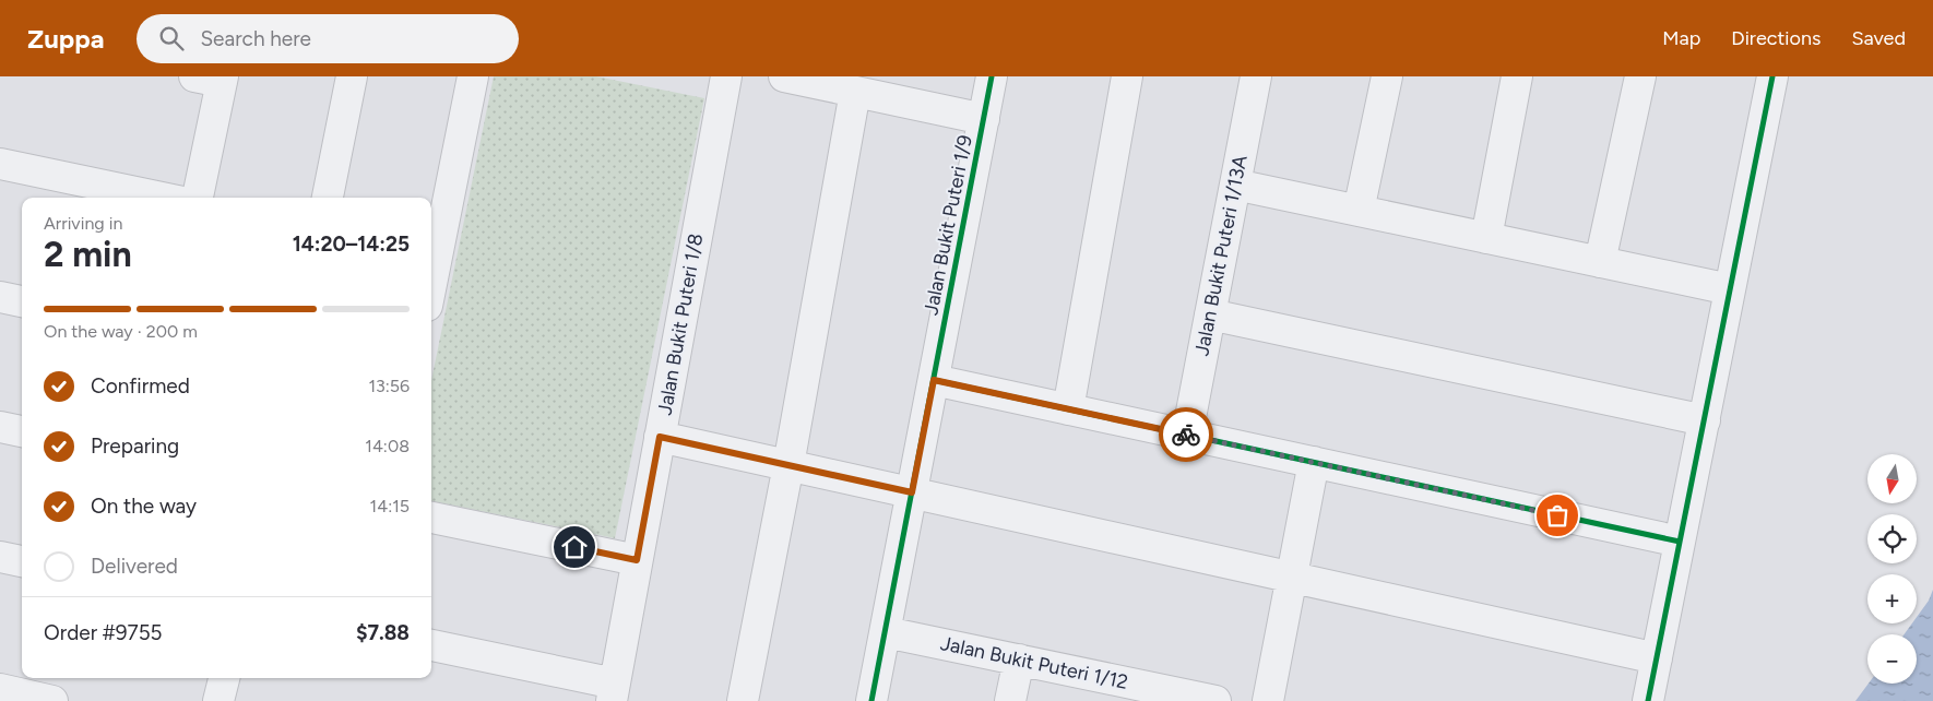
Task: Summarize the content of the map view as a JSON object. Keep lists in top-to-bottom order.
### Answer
{
  "streets": {
    "street": [
      "Jalan Bukit Puteri 1/9",
      "Jalan Bukit Puteri 1/13A",
      "Jalan Bukit Puteri 1/8",
      "Jalan Bukit Puteri 1/12"
    ]
  },
  "crossings": [
    ["Jalan Bukit Puteri 1/9", "Jalan Bukit Puteri 1/12"]
  ],
  "north": "bottom",
  "page": {
    "header": "Zuppa",
    "search": "Search here",
    "nav": ["Map", "Directions", "Saved"],
    "heading": ["2 min", "Arriving in", "14:20–14:25"],
    "panel": ["Order #9755", "$7.88"],
    "bar": "On the way · 200 m",
    "list": [
      ["Confirmed", "13:56"],
      ["Preparing", "14:08"],
      ["On the way", "14:15"],
      "Delivered"
    ],
    "map_buttons": ["+", "−"]
  }
}
